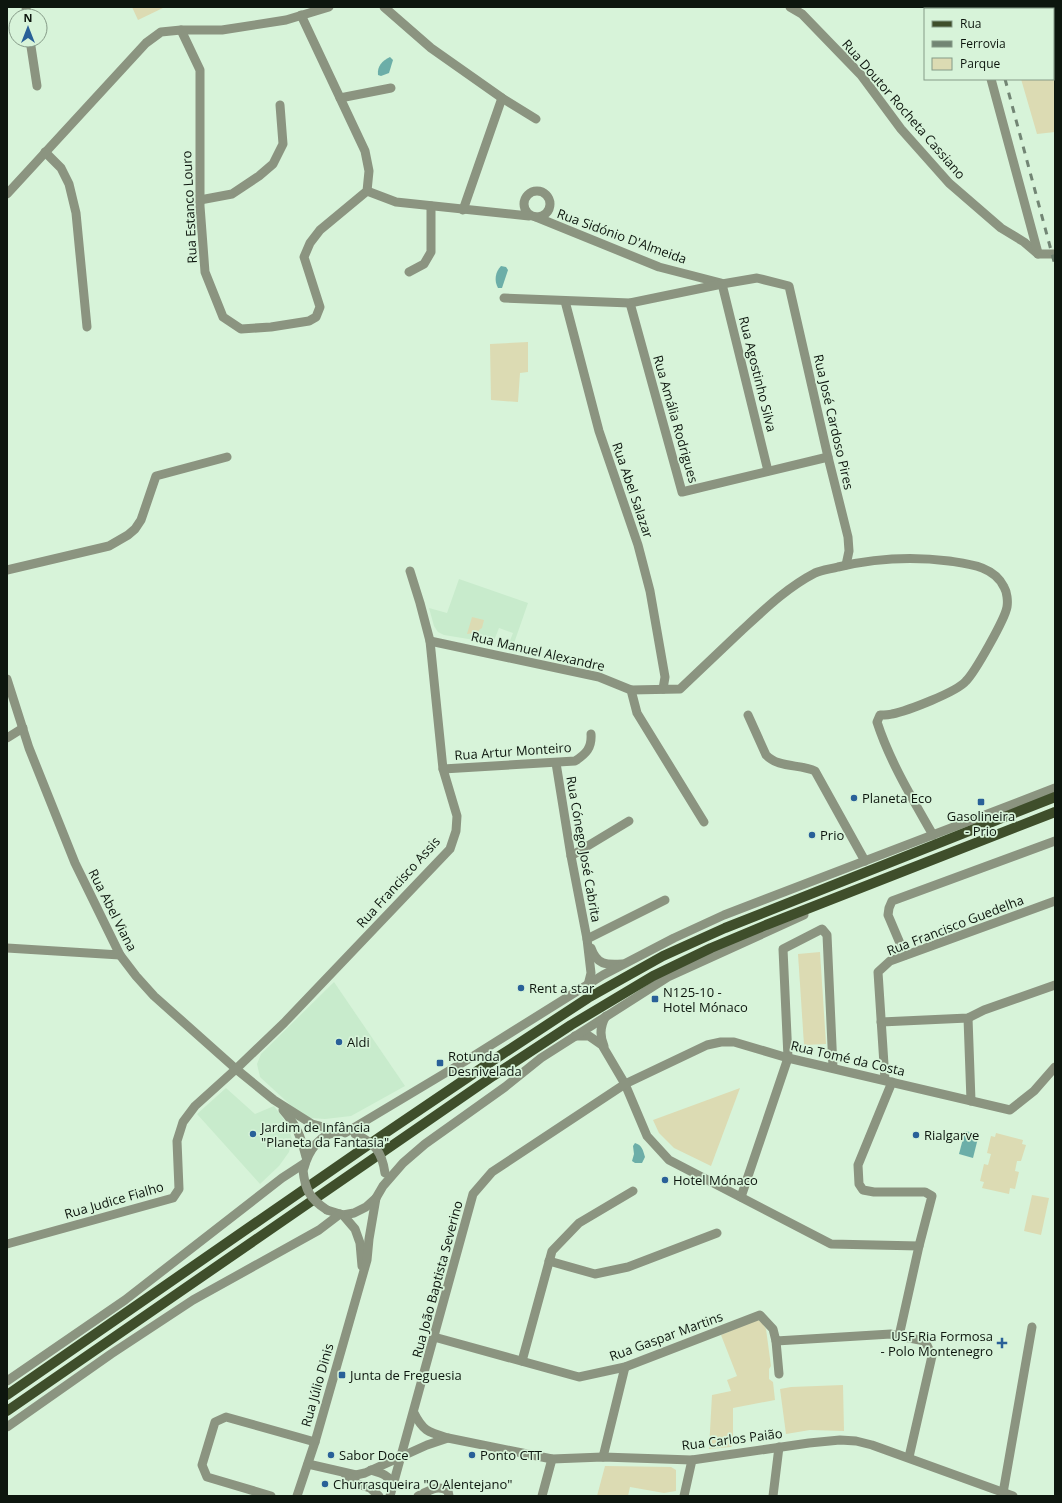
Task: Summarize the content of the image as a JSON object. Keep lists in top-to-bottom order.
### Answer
{
  "streets": {
    "street": [
      "Rua Doutor Rocheta Cassiano",
      "Rua Estanco Louro",
      "Rua Sidónio D'Almeida",
      "Rua Agostinho Silva",
      "Rua Amália Rodrigues",
      "Rua José Cardoso Pires",
      "Rua Abel Salazar",
      "Rua Manuel Alexandre",
      "Rua Artur Monteiro",
      "Rua Cónego José Cabrita",
      "Rua Francisco Assis",
      "Rua Abel Viana",
      "Rua Francisco Guedelha",
      "Rua Tomé da Costa",
      "Rua Judice Fialho",
      "Rua João Baptista Severino",
      "Rua Gaspar Martins",
      "Rua Júlio Dinis",
      "Rua Carlos Paião"
    ]
  },
  "crossings": [
    ["Rua Estanco Louro", "Rua Sidónio D'Almeida"],
    ["Rua Sidónio D'Almeida", "Rua Agostinho Silva"],
    ["Rua Sidónio D'Almeida", "Rua José Cardoso Pires"],
    ["Rua Agostinho Silva", "Rua Amália Rodrigues"],
    ["Rua Agostinho Silva", "Rua José Cardoso Pires"],
    ["Rua Amália Rodrigues", "Rua José Cardoso Pires"],
    ["Rua Manuel Alexandre", "Rua Francisco Assis"],
    ["Rua Artur Monteiro", "Rua Cónego José Cabrita"],
    ["Rua Artur Monteiro", "Rua Francisco Assis"],
    ["Rua Francisco Assis", "Rua Abel Viana"],
    ["Rua Francisco Assis", "Rua Judice Fialho"],
    ["Rua Abel Viana", "Rua Judice Fialho"],
    ["Rua Abel Viana", "Rua Júlio Dinis"],
    ["Rua Francisco Guedelha", "Rua Tomé da Costa"],
    ["Rua Tomé da Costa", "Rua João Baptista Severino"],
    ["Rua João Baptista Severino", "Rua Gaspar Martins"],
    ["Rua João Baptista Severino", "Rua Carlos Paião"],
    ["Rua Júlio Dinis", "Rua Carlos Paião"]
  ],
  "places": {
    "other": [
      "Planeta Eco",
      "Prio",
      "Rent a star",
      "Aldi",
      "Jardim de Infância \"Planeta da Fantasia\"",
      "Rialgarve",
      "Hotel Mónaco",
      "Sabor Doce",
      "Ponto CTT",
      "Churrasqueira \"O Alentejano\""
    ],
    "transit": [
      "Gasolineira - Prio",
      "N125-10 - Hotel Mónaco",
      "Rotunda Desnivelada",
      "Junta de Freguesia"
    ],
    "health": ["USF Ria Formosa - Polo Montenegro"]
  },
  "legend": ["Rua", "Ferrovia", "Parque"],
  "north": "top"
}
